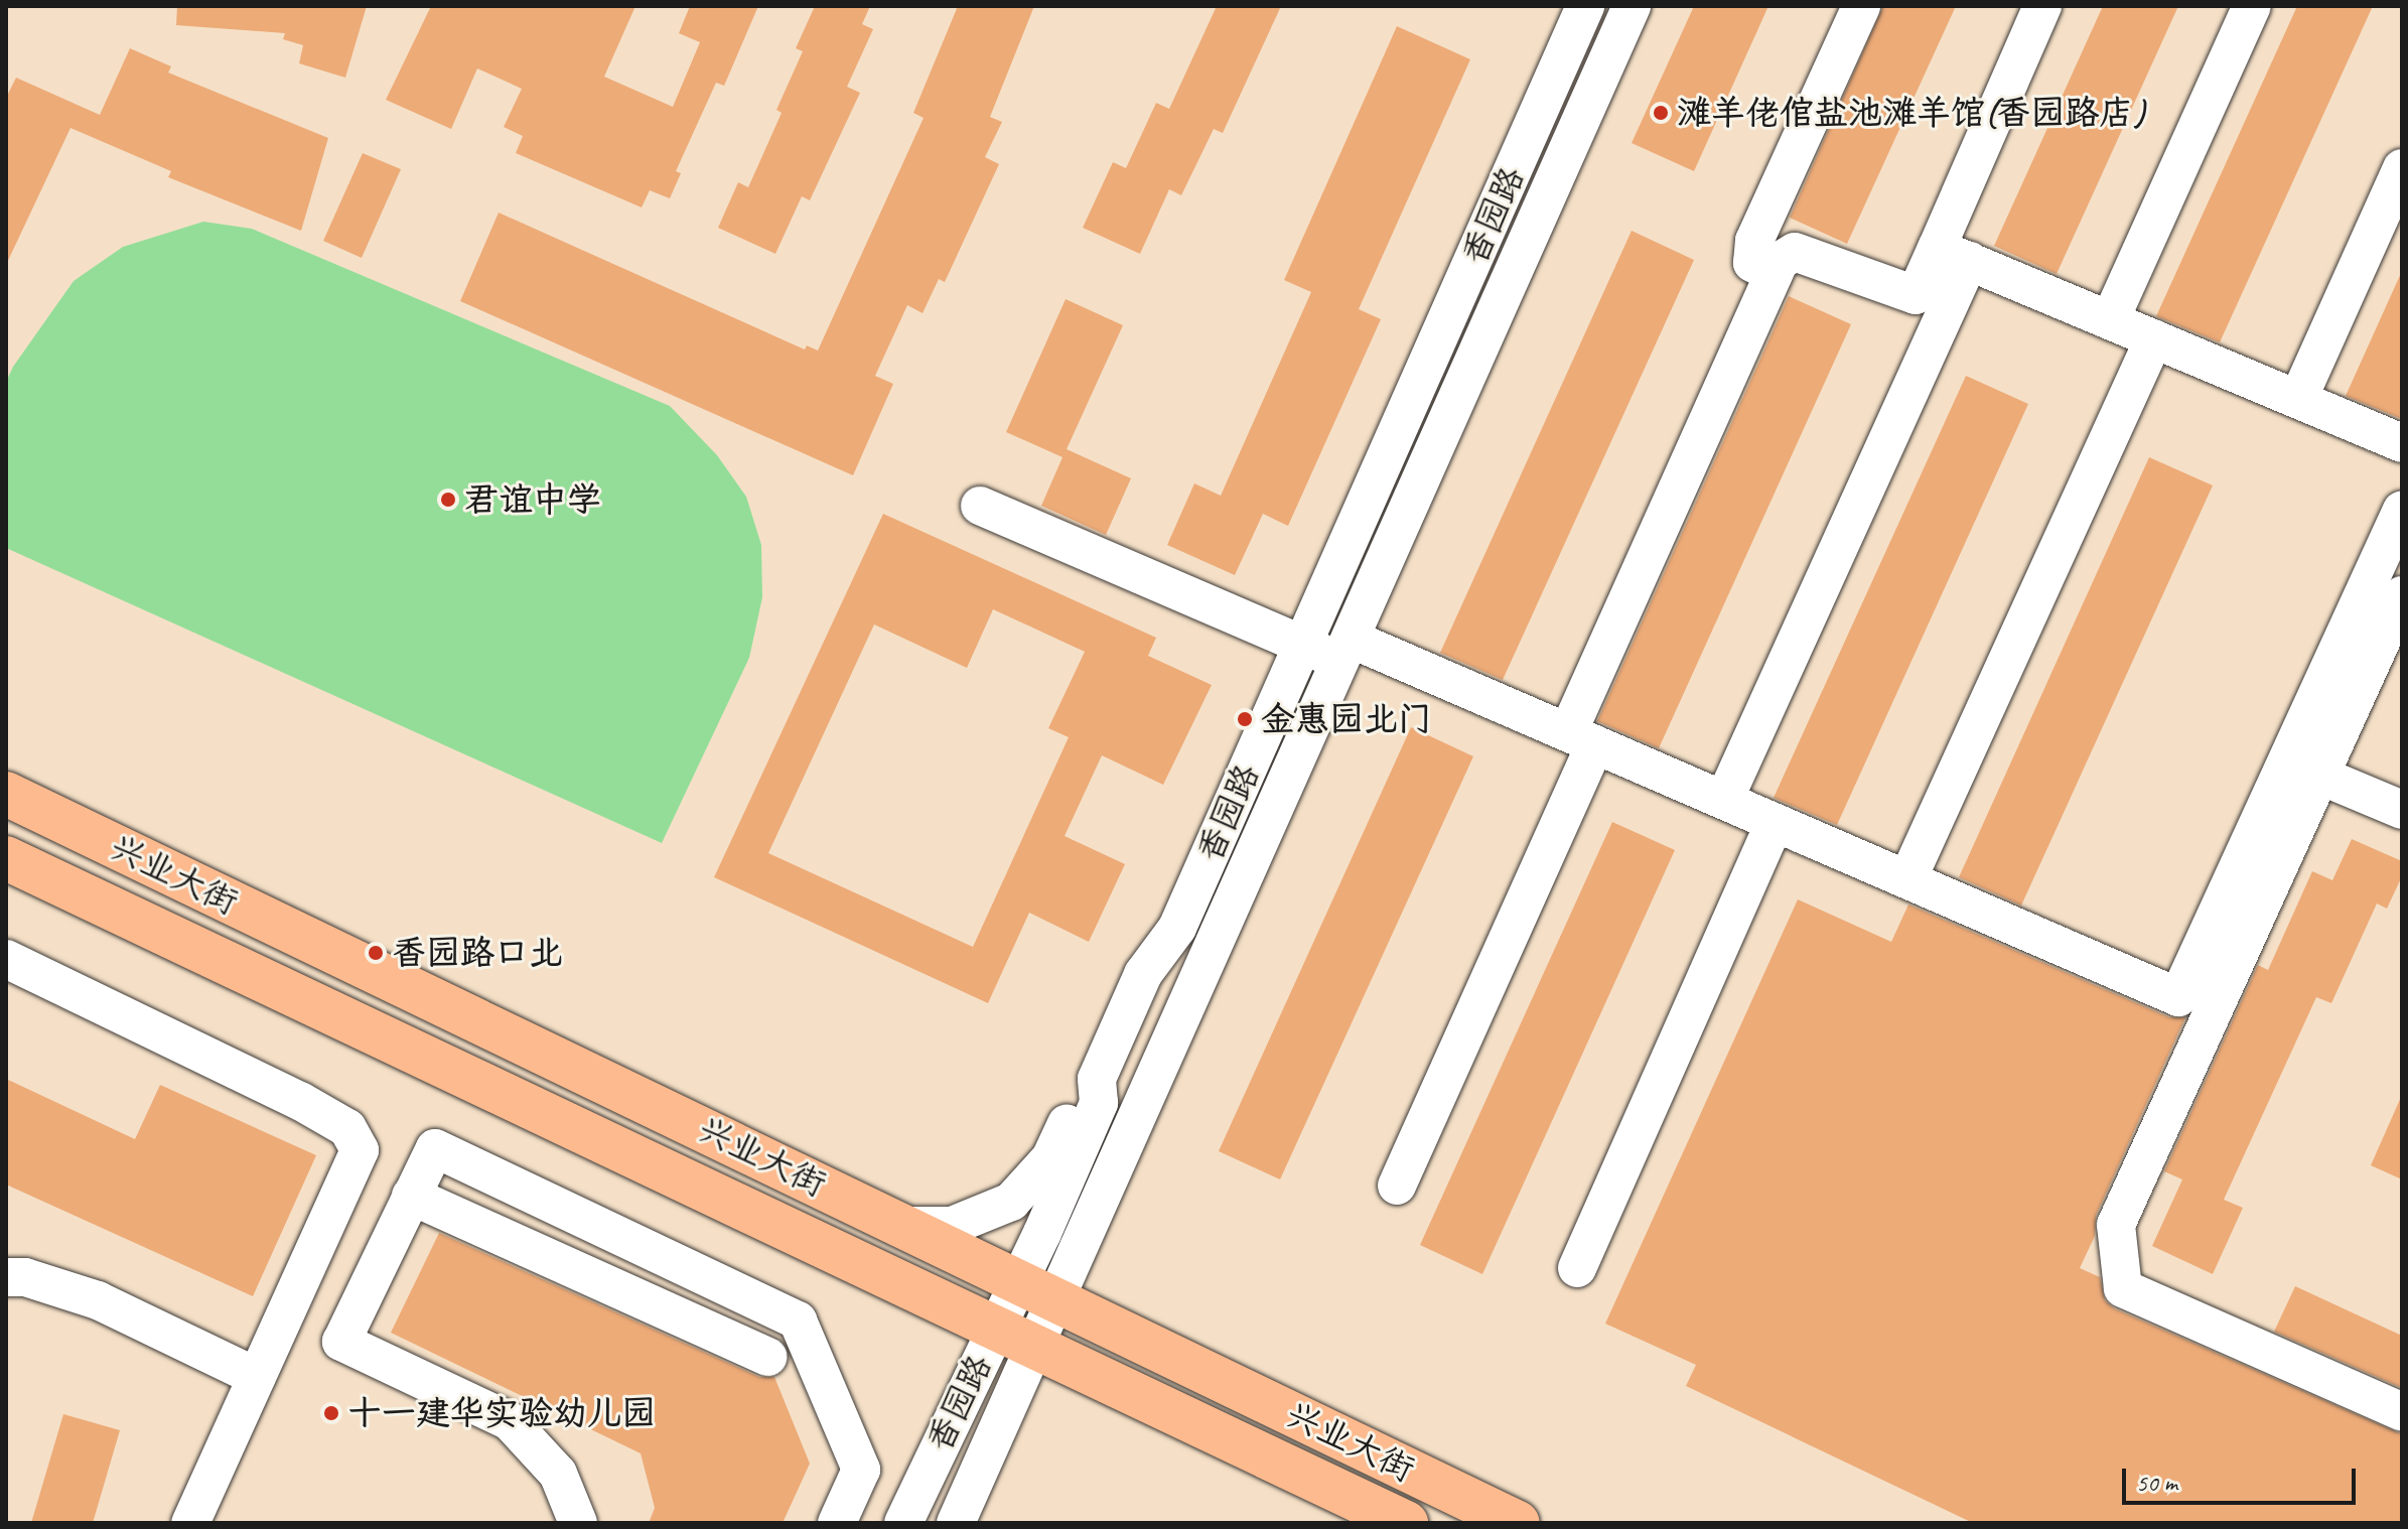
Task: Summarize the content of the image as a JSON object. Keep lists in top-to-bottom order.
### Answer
{
  "streets": {
    "main road": ["兴业大街"],
    "street": ["香园路"]
  },
  "crossings": [
    ["香园路", "兴业大街"]
  ],
  "places": [
    "滩羊佬倌盐池滩羊馆(香园路店)",
    "君谊中学",
    "金惠园北门",
    "香园路口北",
    "十一建华实验幼儿园"
  ],
  "scale_bar": "50 m"
}
